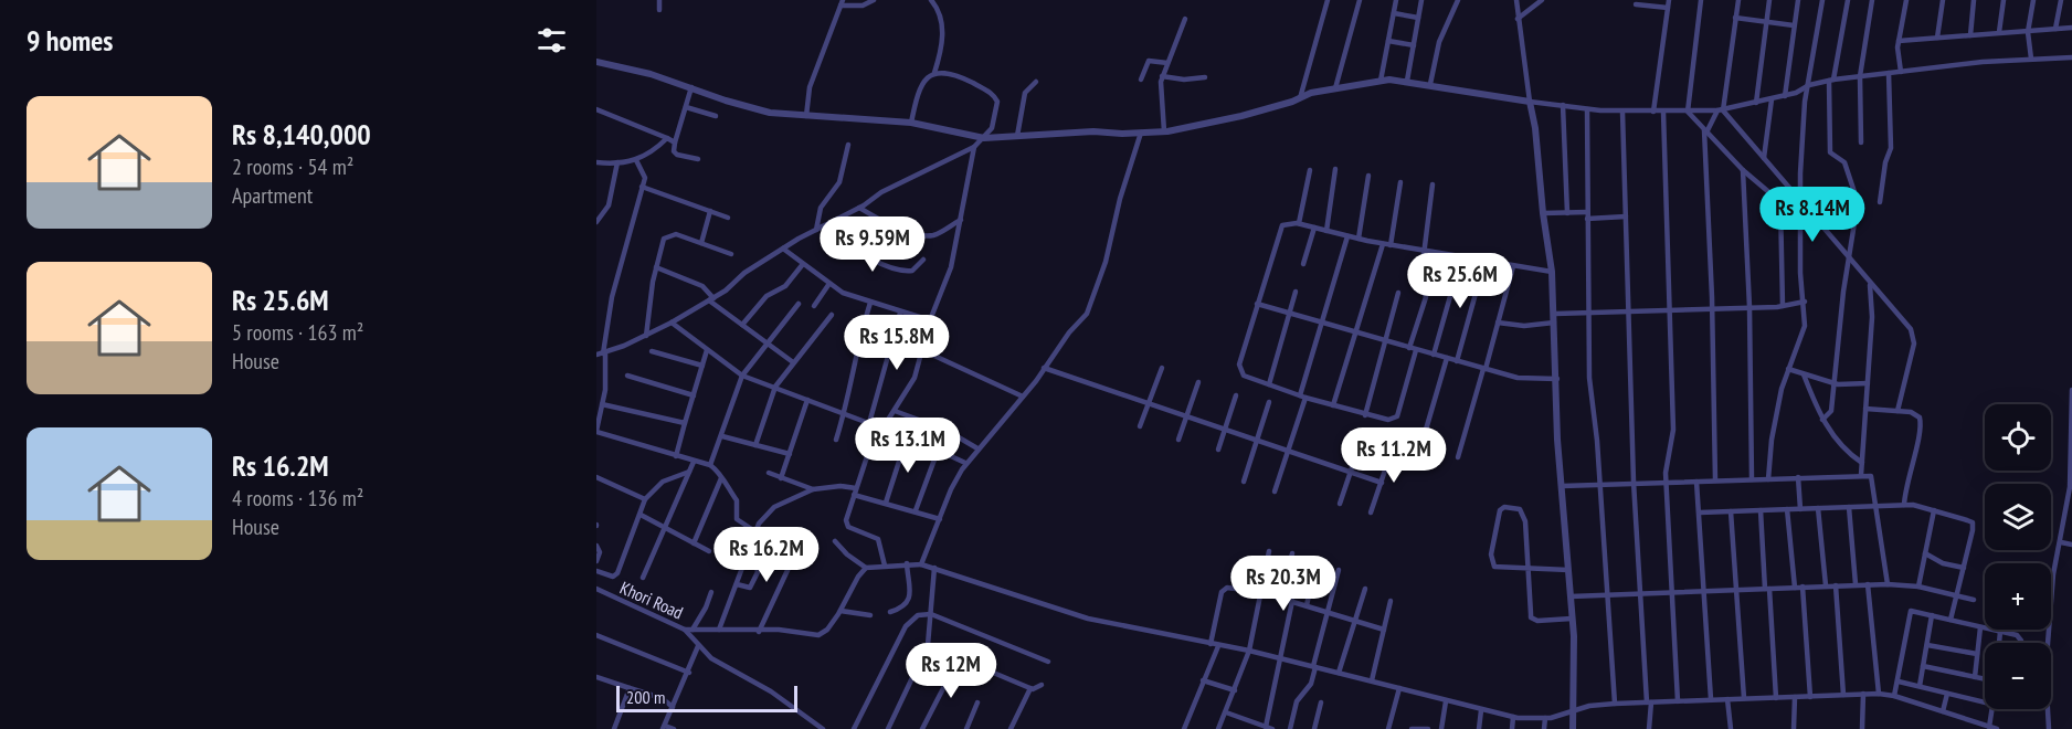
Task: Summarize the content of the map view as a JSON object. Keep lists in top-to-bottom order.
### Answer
{
  "streets": {
    "street": ["Khori Road"]
  },
  "scale_bar": "200 m",
  "page": {
    "heading": "9 homes",
    "list": [
      {
        "name": "Rs 8,140,000",
        "note": "2 rooms · 54 m² · Apartment"
      },
      {
        "name": "Rs 25.6M",
        "note": "5 rooms · 163 m² · House"
      },
      {
        "name": "Rs 16.2M",
        "note": "4 rooms · 136 m² · House"
      }
    ],
    "price": [
      "Rs 8.14M",
      "Rs 9.59M",
      "Rs 25.6M",
      "Rs 15.8M",
      "Rs 13.1M",
      "Rs 11.2M",
      "Rs 16.2M",
      "Rs 20.3M",
      "Rs 12M"
    ],
    "map_buttons": ["+", "−"],
    "scale": "200 m"
  }
}
